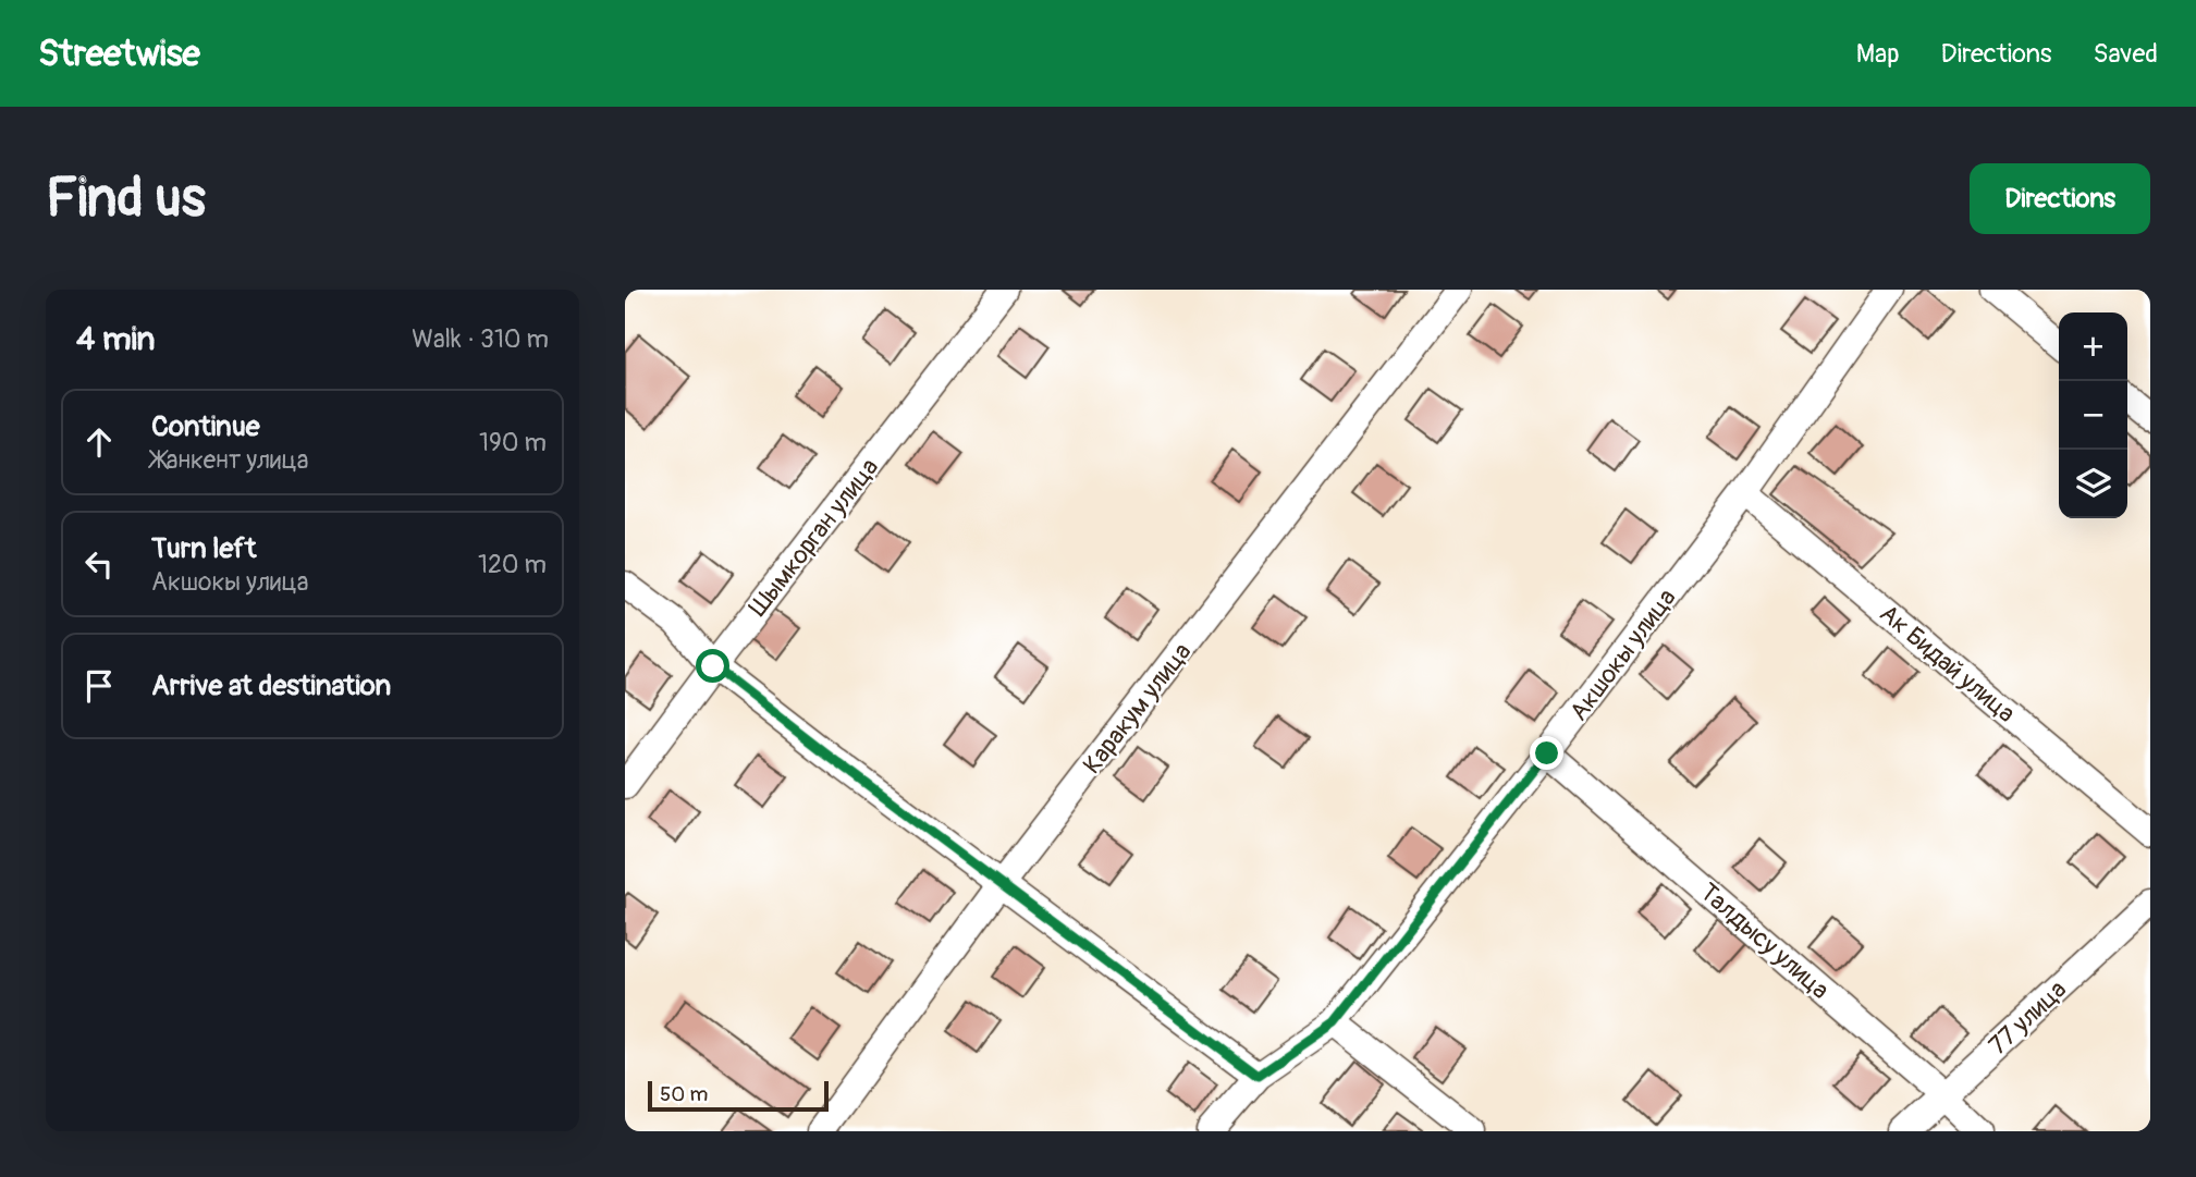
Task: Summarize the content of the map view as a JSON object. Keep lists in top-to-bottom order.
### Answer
{
  "streets": {
    "street": [
      "Шымкорган улица",
      "Акшокы улица",
      "Ак Бидай улица",
      "Каракум улица",
      "Талдысу улица",
      "77 улица"
    ]
  },
  "crossings": [
    ["Акшокы улица", "Ак Бидай улица"],
    ["Акшокы улица", "Талдысу улица"],
    ["Талдысу улица", "77 улица"]
  ],
  "scale_bar": "50 m",
  "page": {
    "header": "Streetwise",
    "nav": ["Map", "Directions", "Saved"],
    "buttons": "Directions",
    "title": "Find us",
    "heading": ["4 min", "Walk · 310 m"],
    "map_buttons": ["+", "−"],
    "list": [
      ["Continue", "Жанкент улица", "190 m"],
      ["Turn left", "Акшокы улица", "120 m"],
      "Arrive at destination"
    ],
    "scale": "50 m"
  }
}
